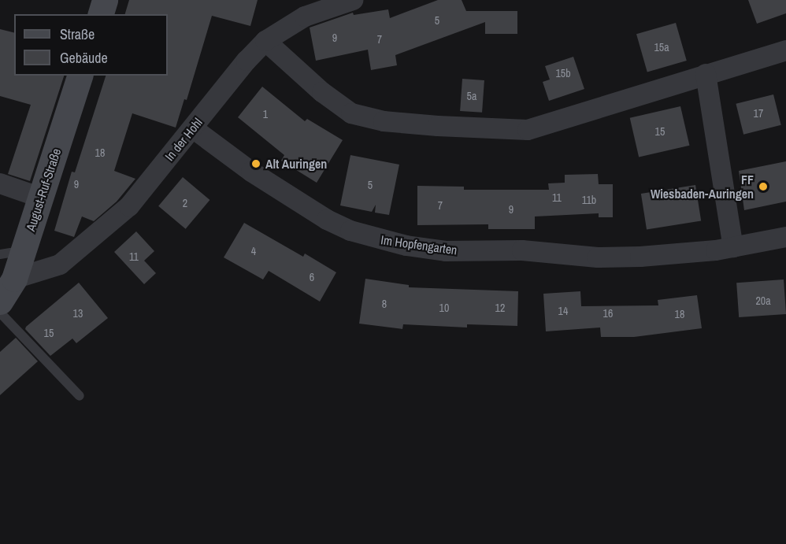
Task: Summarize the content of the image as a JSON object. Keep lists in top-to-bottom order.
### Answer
{
  "streets": {
    "street": ["In der Hohl", "August-Ruf-Straße", "Im Hopfengarten"]
  },
  "crossings": [
    ["In der Hohl", "August-Ruf-Straße"],
    ["In der Hohl", "Im Hopfengarten"]
  ],
  "places": ["Alt Auringen", "FF Wiesbaden-Auringen"],
  "house_numbers": [
    "5",
    "9",
    "7",
    "15a",
    "15b",
    "5a",
    "17",
    "1",
    "15",
    "18",
    "9",
    "5",
    "11",
    "11b",
    "2",
    "7",
    "9",
    "4",
    "11",
    "6",
    "20a",
    "8",
    "10",
    "12",
    "14",
    "13",
    "16",
    "18",
    "15"
  ],
  "legend": ["Straße", "Gebäude"]
}
